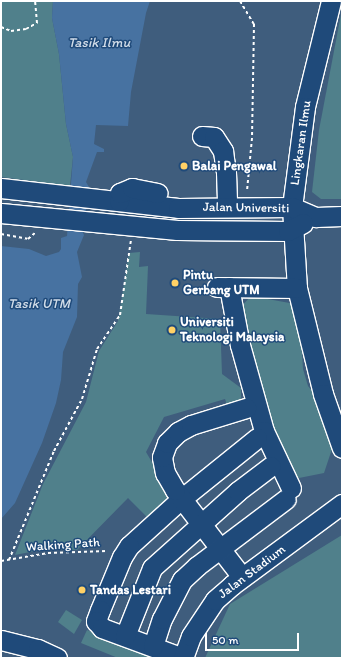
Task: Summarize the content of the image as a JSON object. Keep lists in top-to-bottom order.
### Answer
{
  "streets": {
    "street": ["Lingkaran Ilmu", "Jalan Universiti", "Jalan Stadium"],
    "path": ["Walking Path"]
  },
  "crossings": [
    ["Lingkaran Ilmu", "Jalan Universiti"]
  ],
  "water": ["Tasik Ilmu", "Tasik UTM"],
  "places": [
    "Balai Pengawal",
    "Pintu Gerbang UTM",
    "Universiti Teknologi Malaysia",
    "Tandas Lestari"
  ],
  "scale_bar": "50 m"
}
